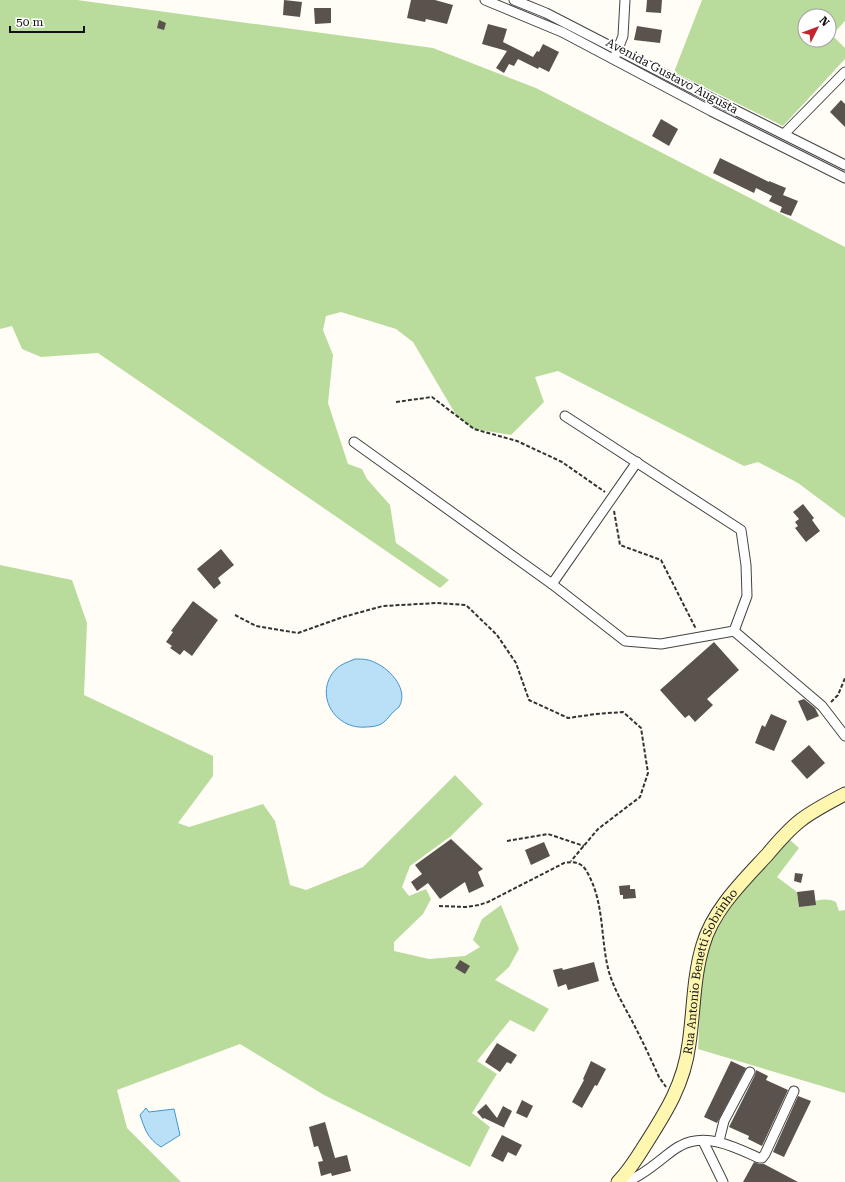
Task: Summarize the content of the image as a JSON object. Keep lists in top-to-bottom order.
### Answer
{
  "streets": {
    "main road": ["Rua Antonio Benetti Sobrinho"],
    "street": ["Avenida Gustavo Augusta"]
  },
  "scale_bar": "50 m",
  "north": "top right"
}
